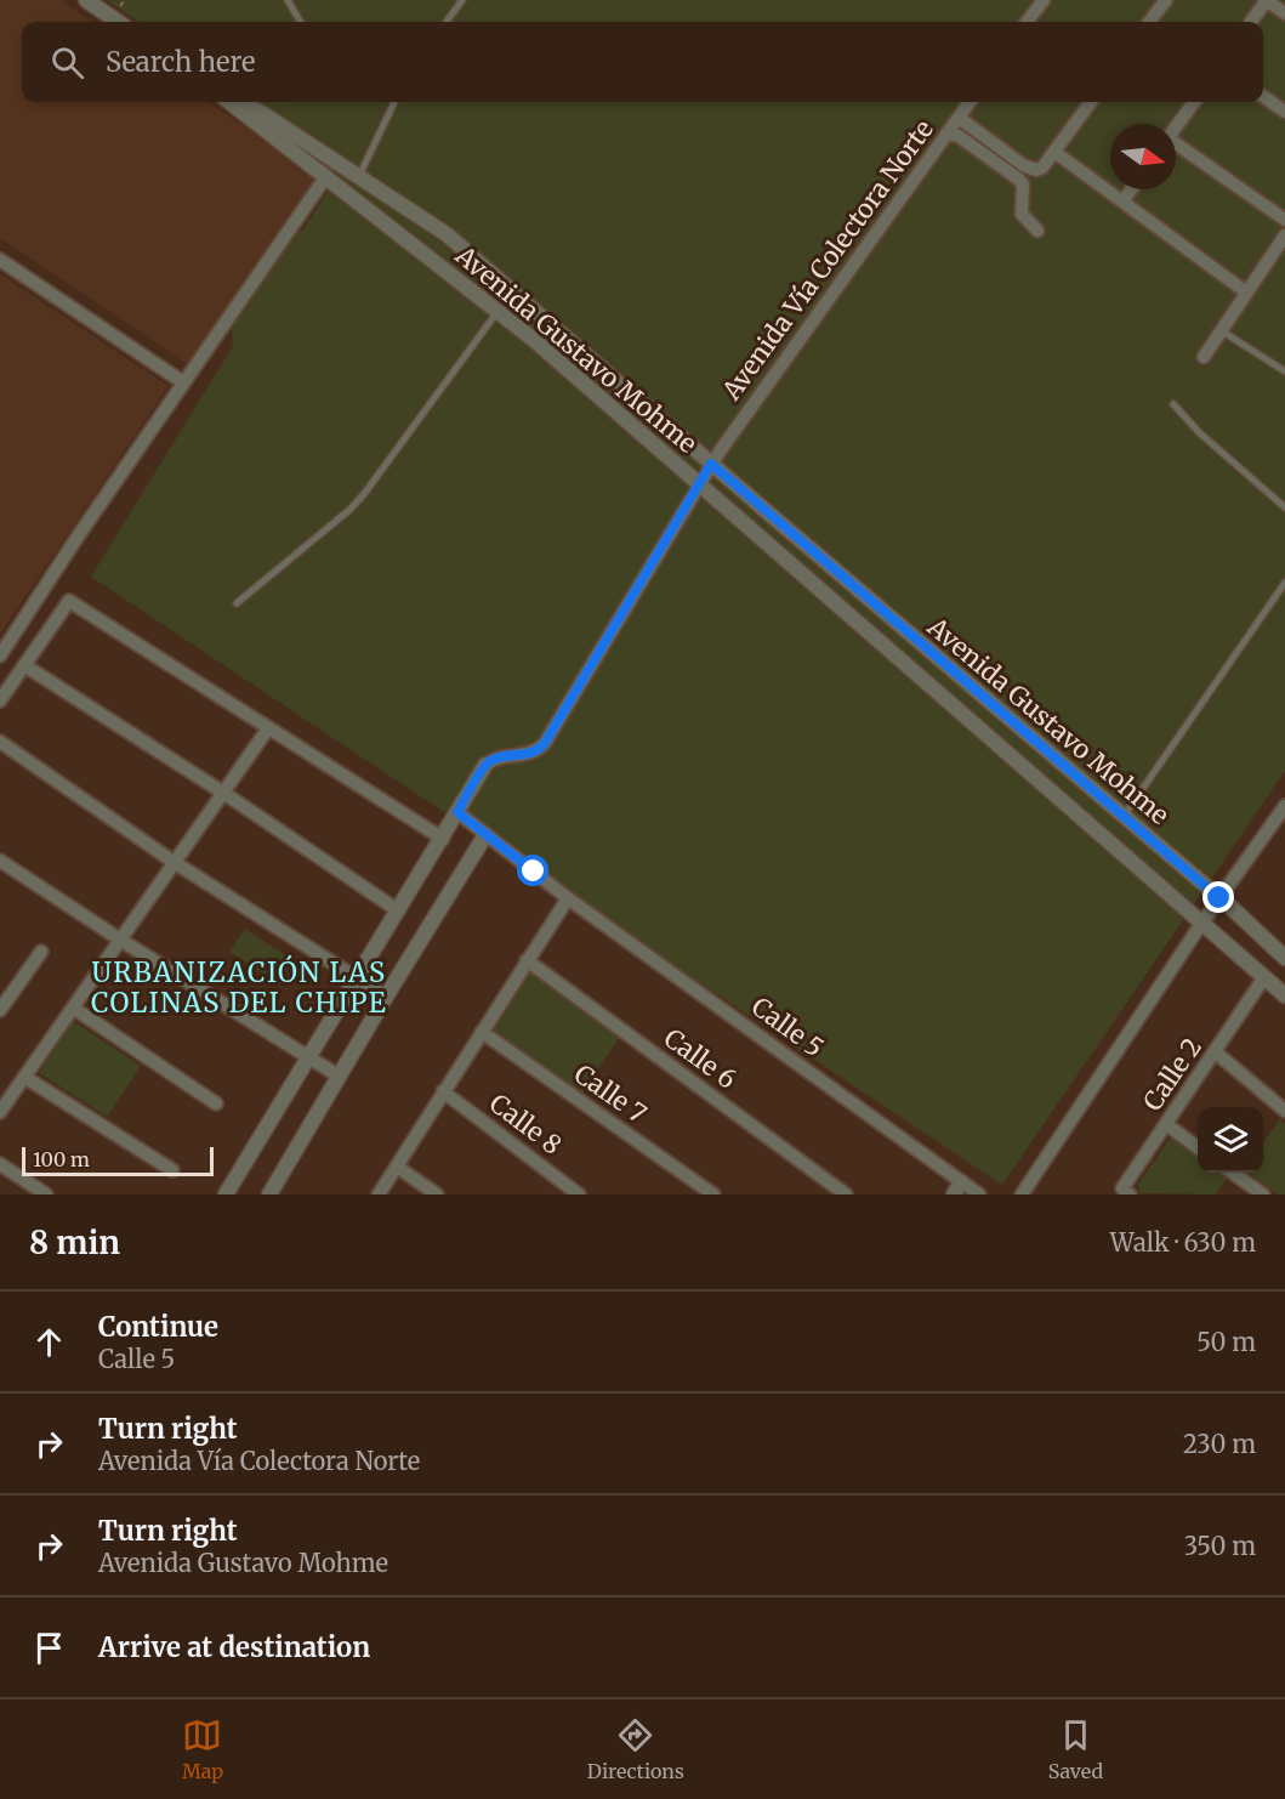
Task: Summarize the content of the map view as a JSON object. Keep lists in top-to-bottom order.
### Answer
{
  "streets": {
    "street": [
      "Avenida Vía Colectora Norte",
      "Avenida Gustavo Mohme",
      "Calle 5",
      "Calle 6",
      "Calle 2",
      "Calle 7",
      "Calle 8"
    ]
  },
  "crossings": [
    ["Avenida Vía Colectora Norte", "Avenida Gustavo Mohme"],
    ["Avenida Gustavo Mohme", "Calle 2"]
  ],
  "districts": ["URBANIZACIÓN LAS COLINAS DEL CHIPE"],
  "scale_bar": "100 m",
  "north": "right",
  "page": {
    "search": "Search here",
    "scale": "100 m",
    "heading": ["8 min", "Walk · 630 m"],
    "list": [
      ["Continue", "Calle 5", "50 m"],
      ["Turn right", "Avenida Vía Colectora Norte", "230 m"],
      ["Turn right", "Avenida Gustavo Mohme", "350 m"],
      "Arrive at destination"
    ],
    "nav": ["Map", "Directions", "Saved"]
  }
}
